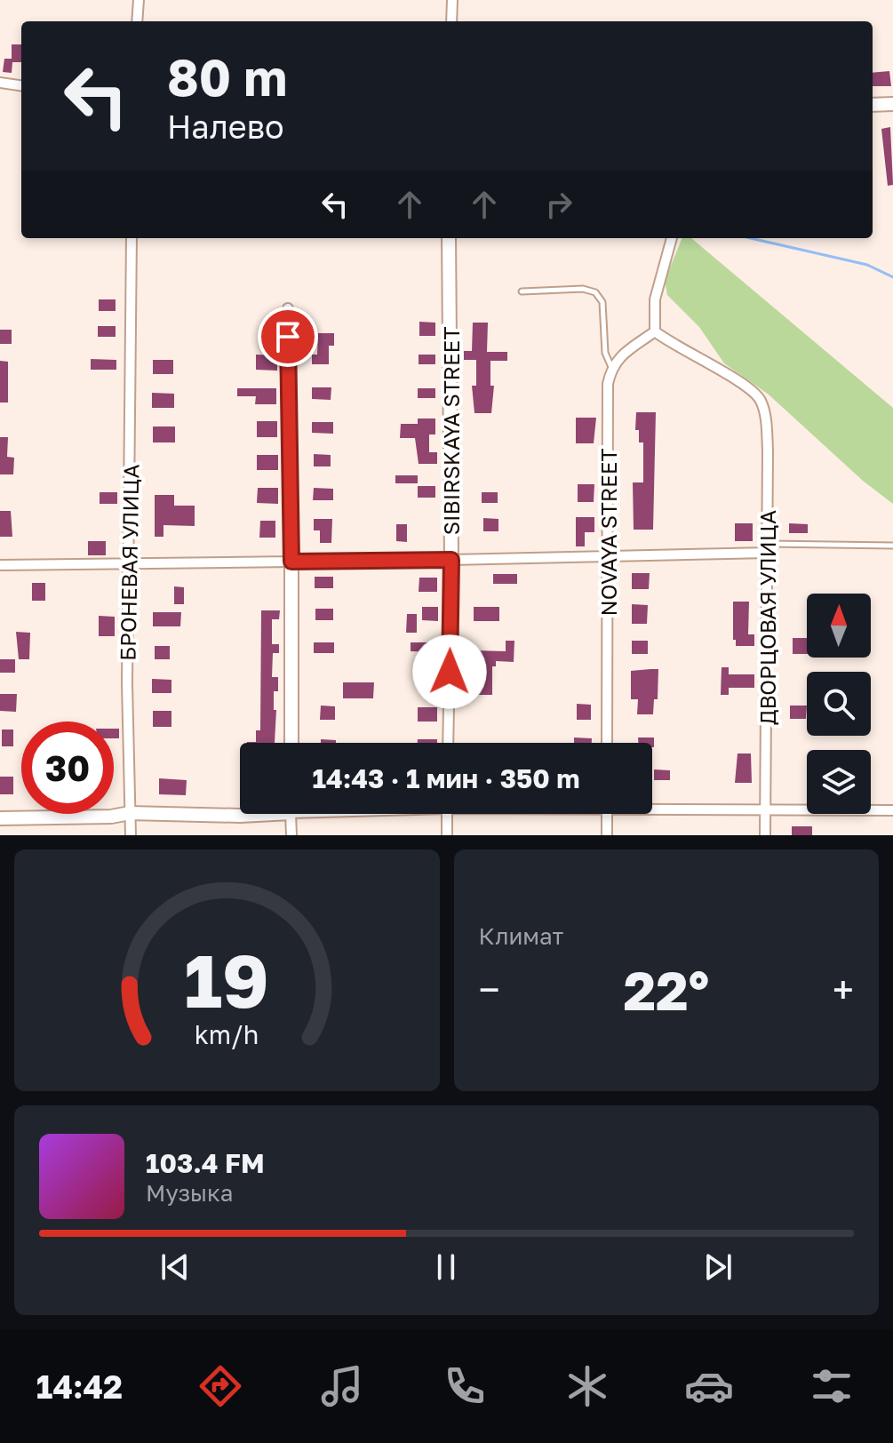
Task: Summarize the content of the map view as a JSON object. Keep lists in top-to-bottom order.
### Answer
{
  "streets": {
    "street": [
      "SIBIRSKAYA STREET",
      "NOVAYA STREET",
      "БРОНЕВАЯ УЛИЦА",
      "ДВОРЦОВАЯ УЛИЦА"
    ]
  },
  "north": "top",
  "page": {
    "turn": ["80 m", "Налево"],
    "limit": "30",
    "trip": "14:43 · 1 мин · 350 m",
    "tile": "Климат",
    "heat": ["−", "22°", "+"],
    "song": ["103.4 FM", "Музыка"],
    "tabs": "14:42",
    "gauge": ["19", "km/h"]
  }
}
